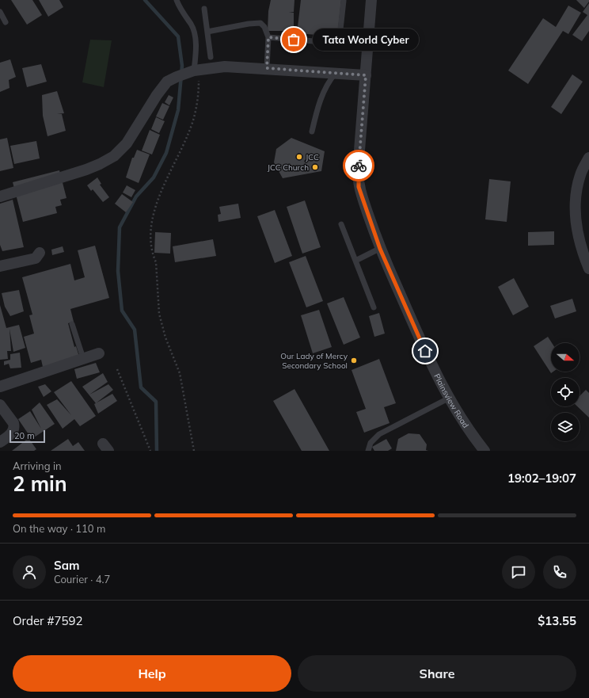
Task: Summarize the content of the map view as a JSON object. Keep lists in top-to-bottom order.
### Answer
{
  "streets": {
    "street": ["Plainsview Road"]
  },
  "places": [
    "Tata World Cyber",
    "JCC",
    "JCC Church",
    "Our Lady of Mercy Secondary School"
  ],
  "scale_bar": "20 m",
  "north": "right",
  "page": {
    "bubble": "Tata World Cyber",
    "scale": "20 m",
    "heading": ["2 min", "Arriving in", "19:02–19:07"],
    "panel": [
      "Sam",
      "Courier · 4.7",
      "Order #7592",
      "$13.55"
    ],
    "bar": "On the way · 110 m",
    "buttons": ["Help", "Share"]
  }
}
